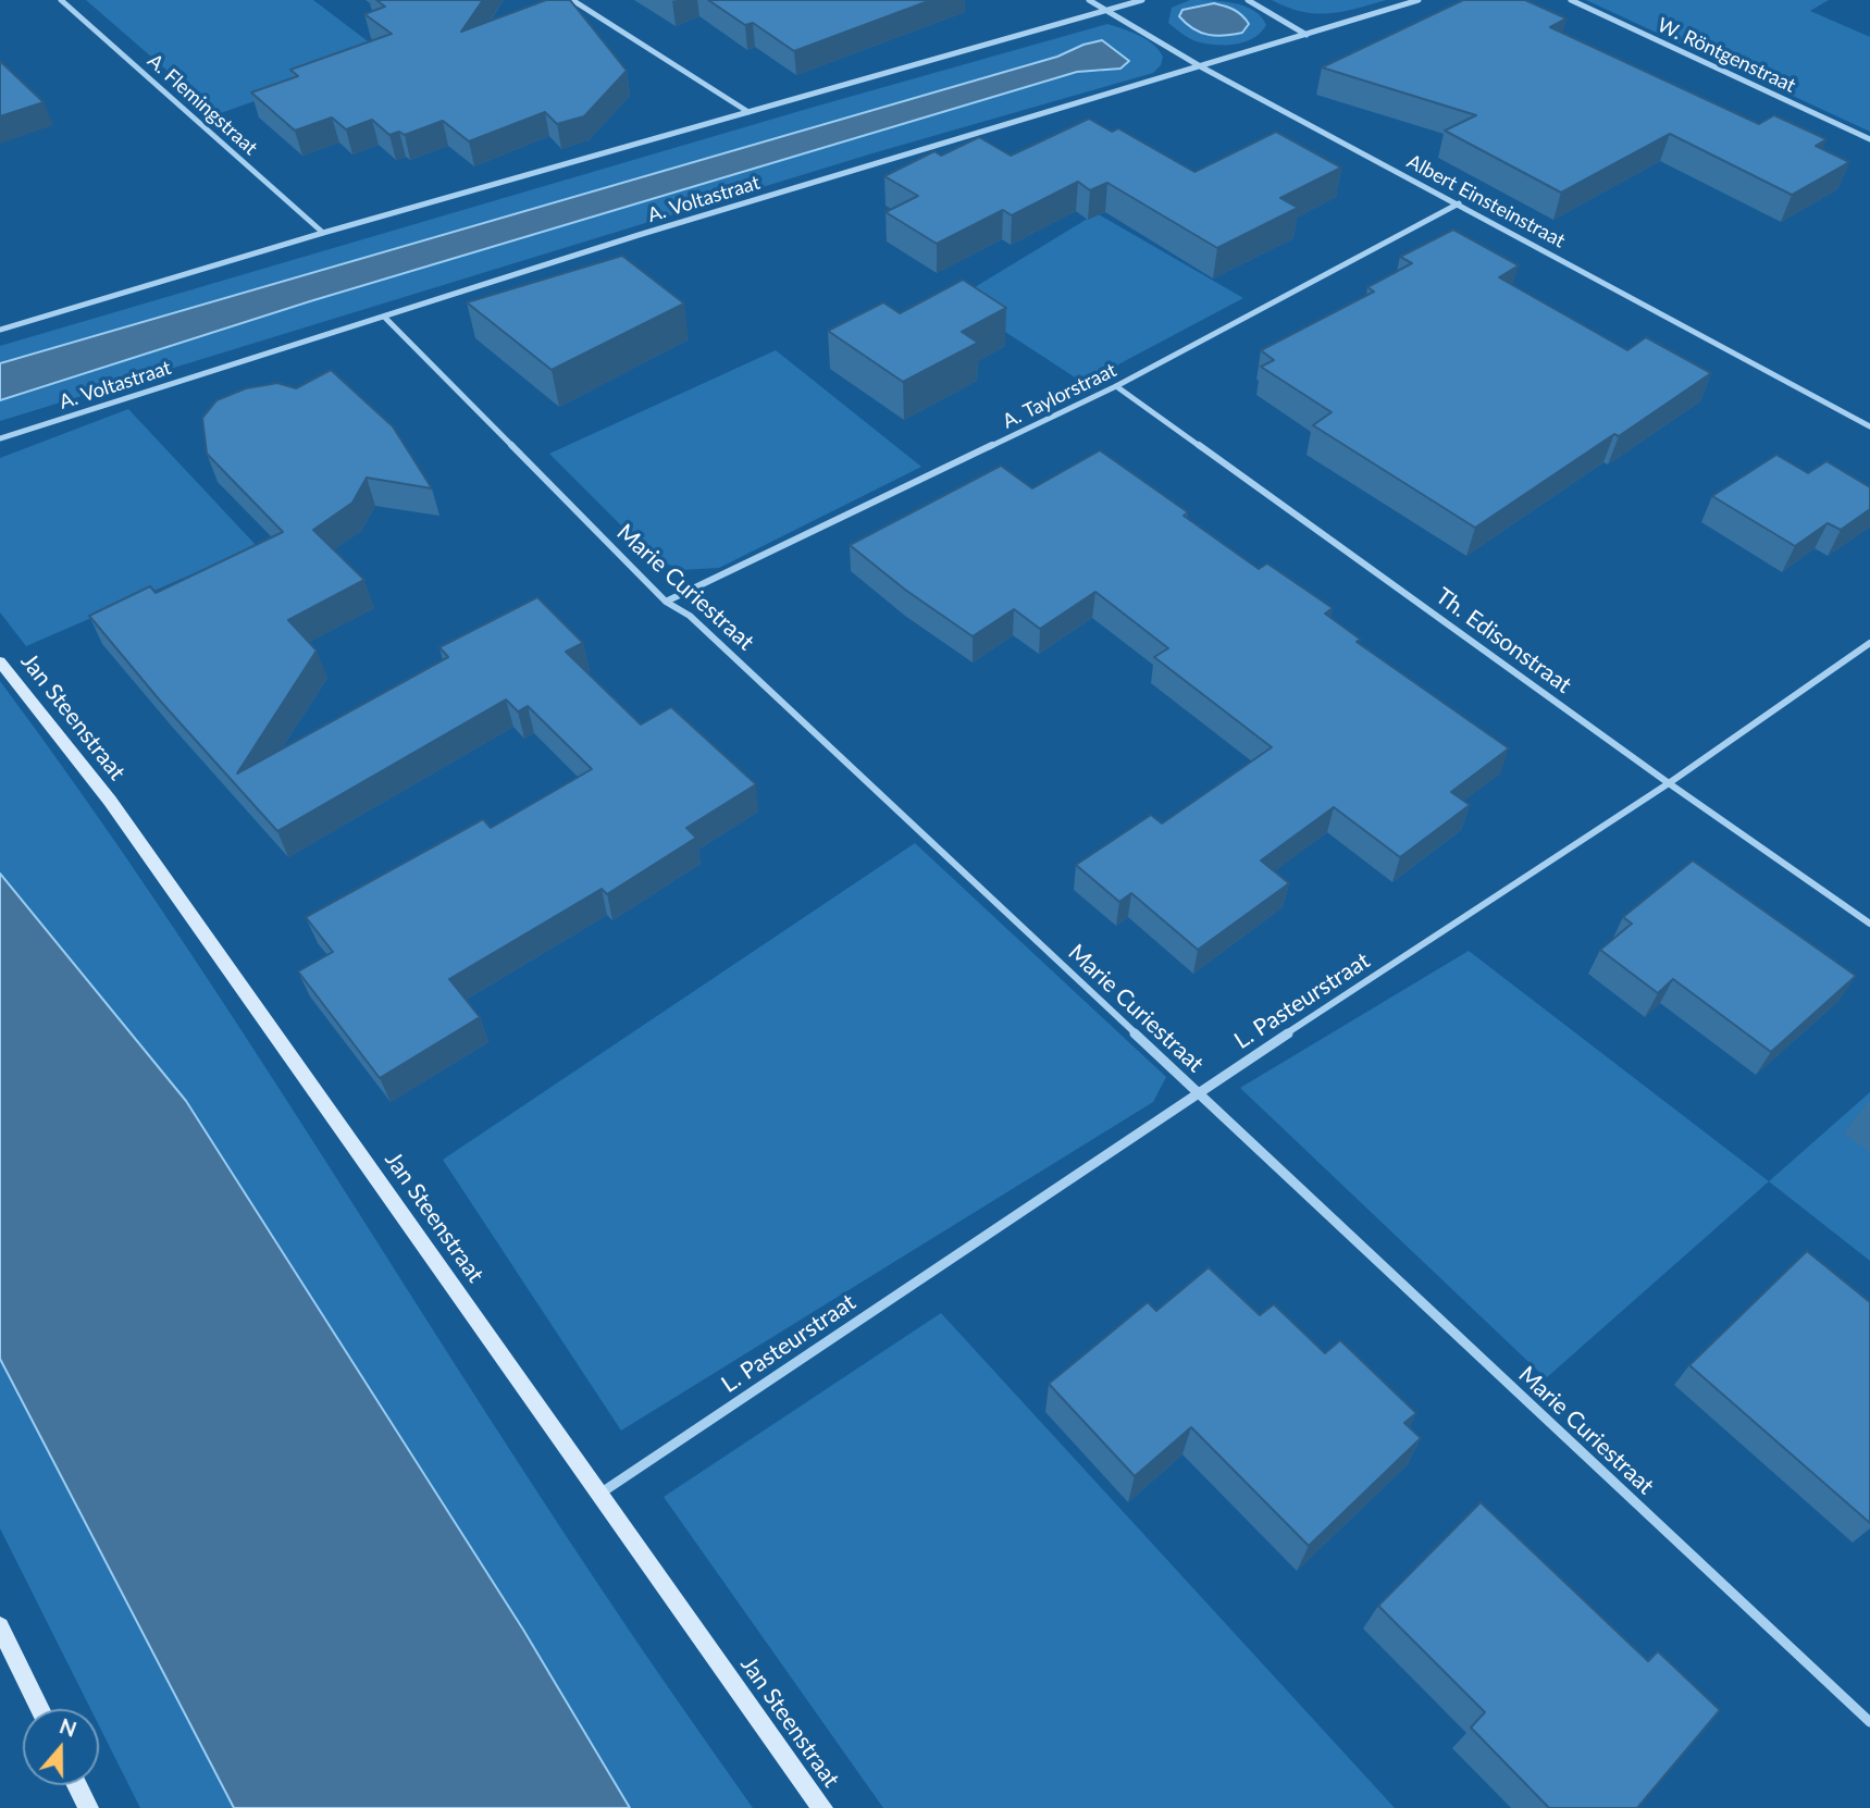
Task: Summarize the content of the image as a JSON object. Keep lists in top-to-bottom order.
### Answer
{
  "streets": {
    "street": [
      "W. Röntgenstraat",
      "A. Flemingstraat",
      "A. Voltastraat",
      "Albert Einsteinstraat",
      "A. Taylorstraat",
      "Marie Curiestraat",
      "Th. Edisonstraat",
      "Jan Steenstraat",
      "L. Pasteurstraat"
    ]
  },
  "crossings": [
    ["A. Voltastraat", "Albert Einsteinstraat"],
    ["A. Voltastraat", "Marie Curiestraat"],
    ["Albert Einsteinstraat", "A. Taylorstraat"],
    ["A. Taylorstraat", "Marie Curiestraat"],
    ["A. Taylorstraat", "Th. Edisonstraat"],
    ["Marie Curiestraat", "L. Pasteurstraat"],
    ["Th. Edisonstraat", "L. Pasteurstraat"],
    ["Jan Steenstraat", "L. Pasteurstraat"]
  ],
  "north": "top"
}
